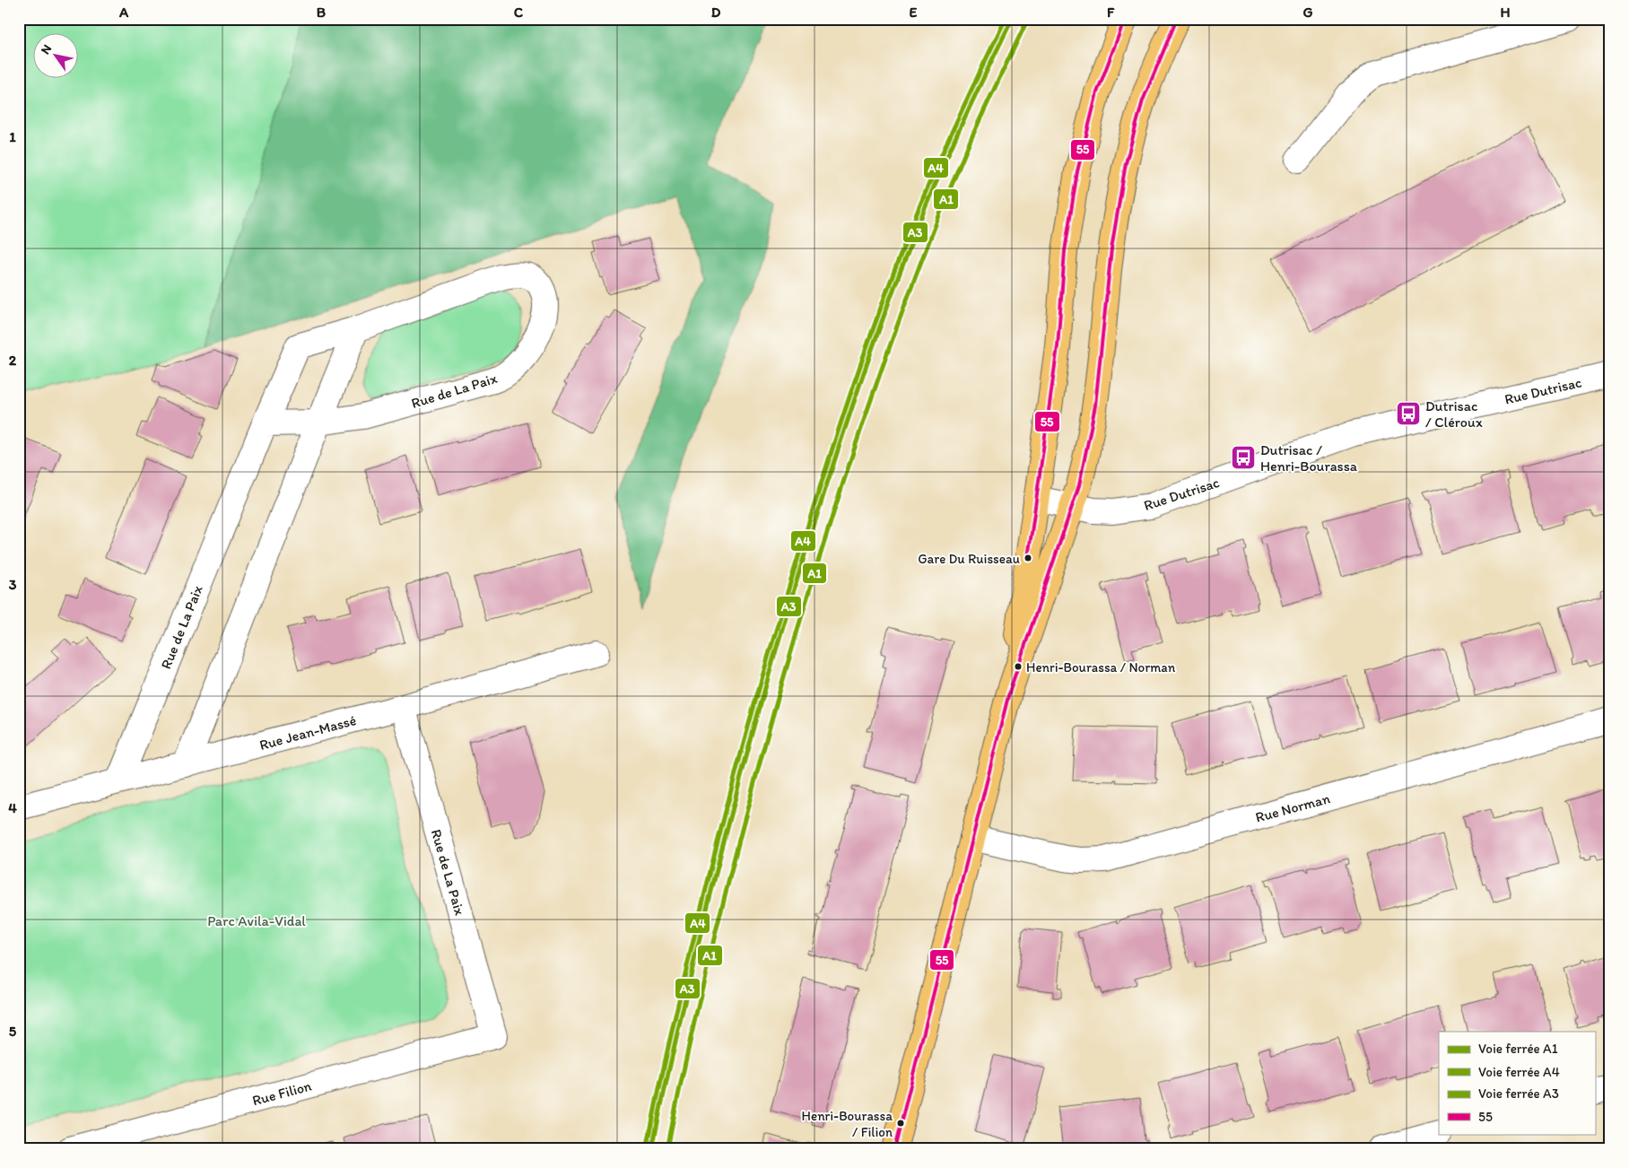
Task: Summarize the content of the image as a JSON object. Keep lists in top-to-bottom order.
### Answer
{
  "streets": {
    "street": [
      "Rue de La Paix",
      "Rue Dutrisac",
      "Rue Jean-Massé",
      "Rue Norman",
      "Rue Filion"
    ]
  },
  "crossings": [
    ["Rue de La Paix", "Rue Jean-Massé"],
    ["Rue de La Paix", "Rue Filion"]
  ],
  "parks": ["Parc Avila-Vidal"],
  "places": {
    "bus stop": ["Dutrisac / Cléroux", "Dutrisac / Henri-Bourassa"],
    "other": ["Gare Du Ruisseau", "Henri-Bourassa / Norman", "Henri-Bourassa / Filion"]
  },
  "lines": [
    "rail line A1",
    "rail line A4",
    "transit line 55",
    "rail line A3"
  ],
  "legend": [
    "Voie ferrée A1",
    "Voie ferrée A4",
    "Voie ferrée A3",
    "55"
  ],
  "north": "top left",
  "grid": {
    "columns": [
      "A",
      "B",
      "C",
      "D",
      "E",
      "F",
      "G",
      "H"
    ],
    "rows": [
      "1",
      "2",
      "3",
      "4",
      "5"
    ]
  }
}
